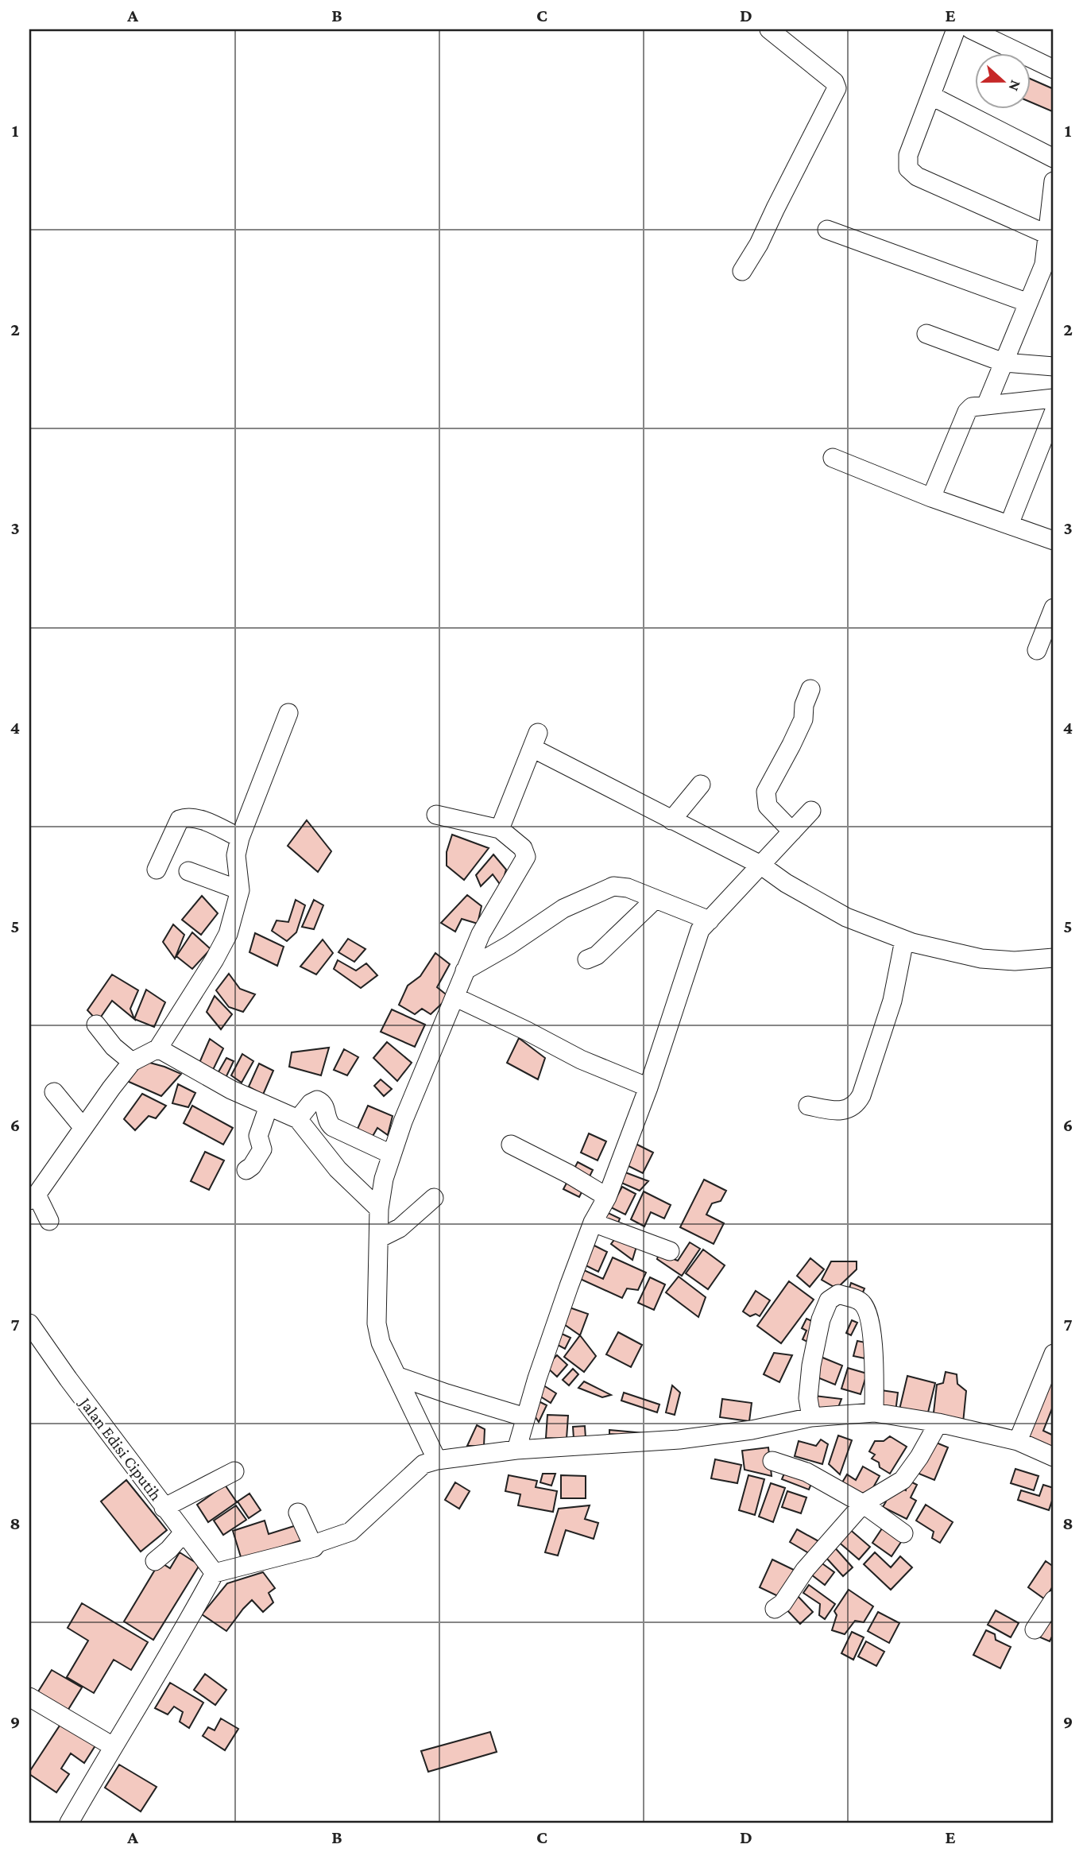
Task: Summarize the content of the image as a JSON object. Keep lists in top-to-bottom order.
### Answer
{
  "streets": {
    "street": ["Jalan Edisi Ciputih"]
  },
  "north": "right",
  "grid": {
    "columns": [
      "A",
      "B",
      "C",
      "D",
      "E"
    ],
    "rows": [
      "1",
      "2",
      "3",
      "4",
      "5",
      "6",
      "7",
      "8",
      "9"
    ]
  }
}
